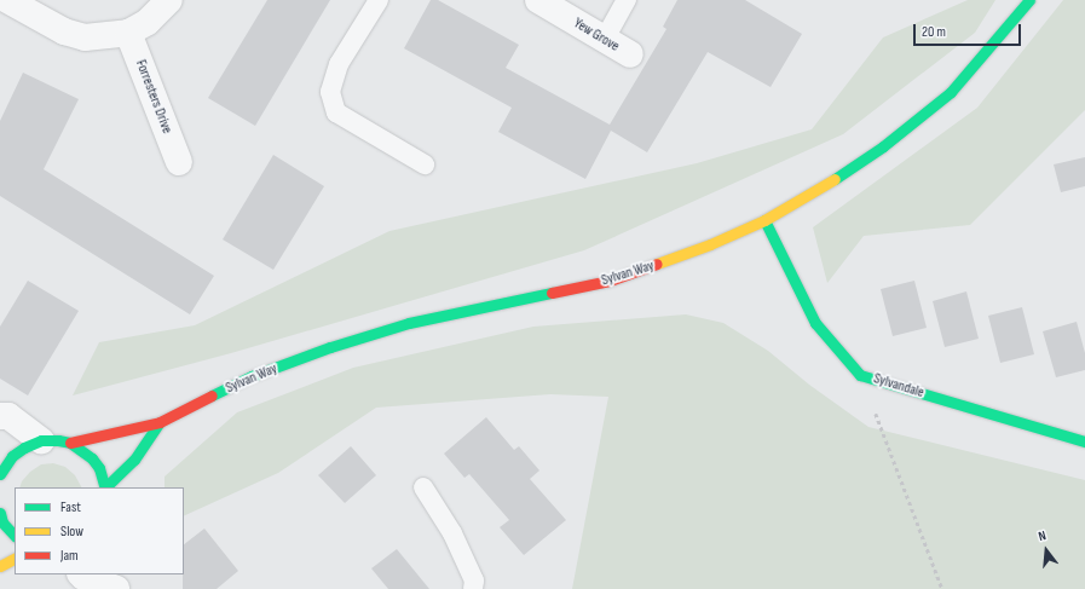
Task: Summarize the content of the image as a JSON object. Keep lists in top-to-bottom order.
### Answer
{
  "streets": {
    "street": [
      "Yew Grove",
      "Forresters Drive",
      "Sylvan Way",
      "Sylvandale"
    ]
  },
  "crossings": [
    ["Sylvan Way", "Sylvandale"]
  ],
  "legend": ["Fast", "Slow", "Jam"],
  "scale_bar": "20 m",
  "north": "top"
}
